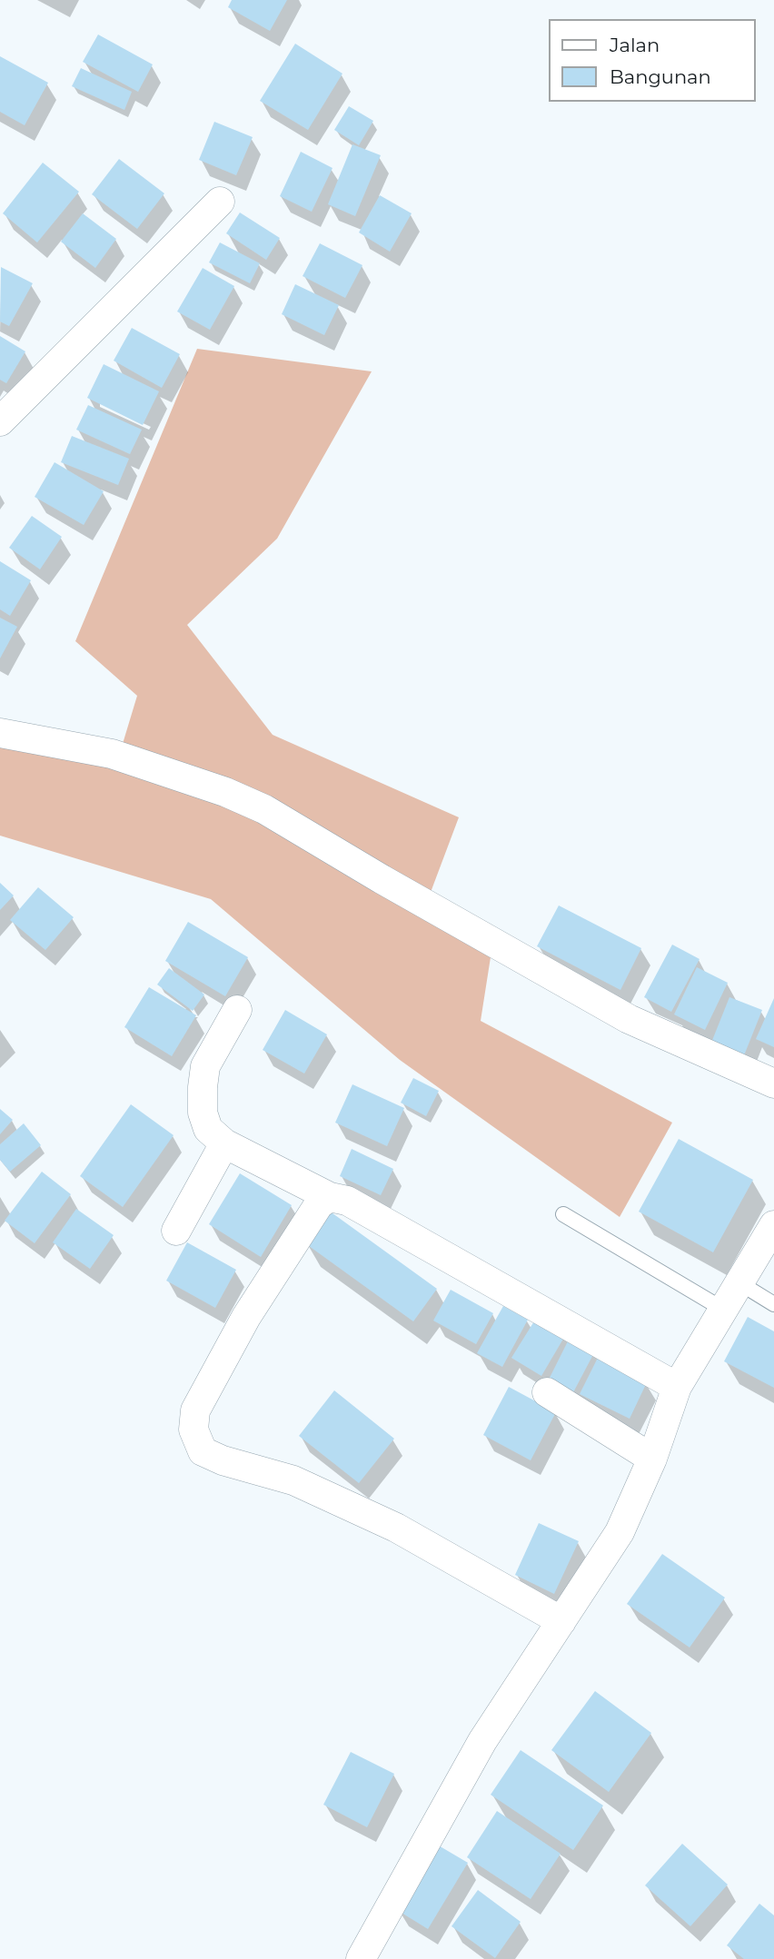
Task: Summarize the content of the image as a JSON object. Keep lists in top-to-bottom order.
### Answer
{
  "legend": ["Jalan", "Bangunan"]
}
